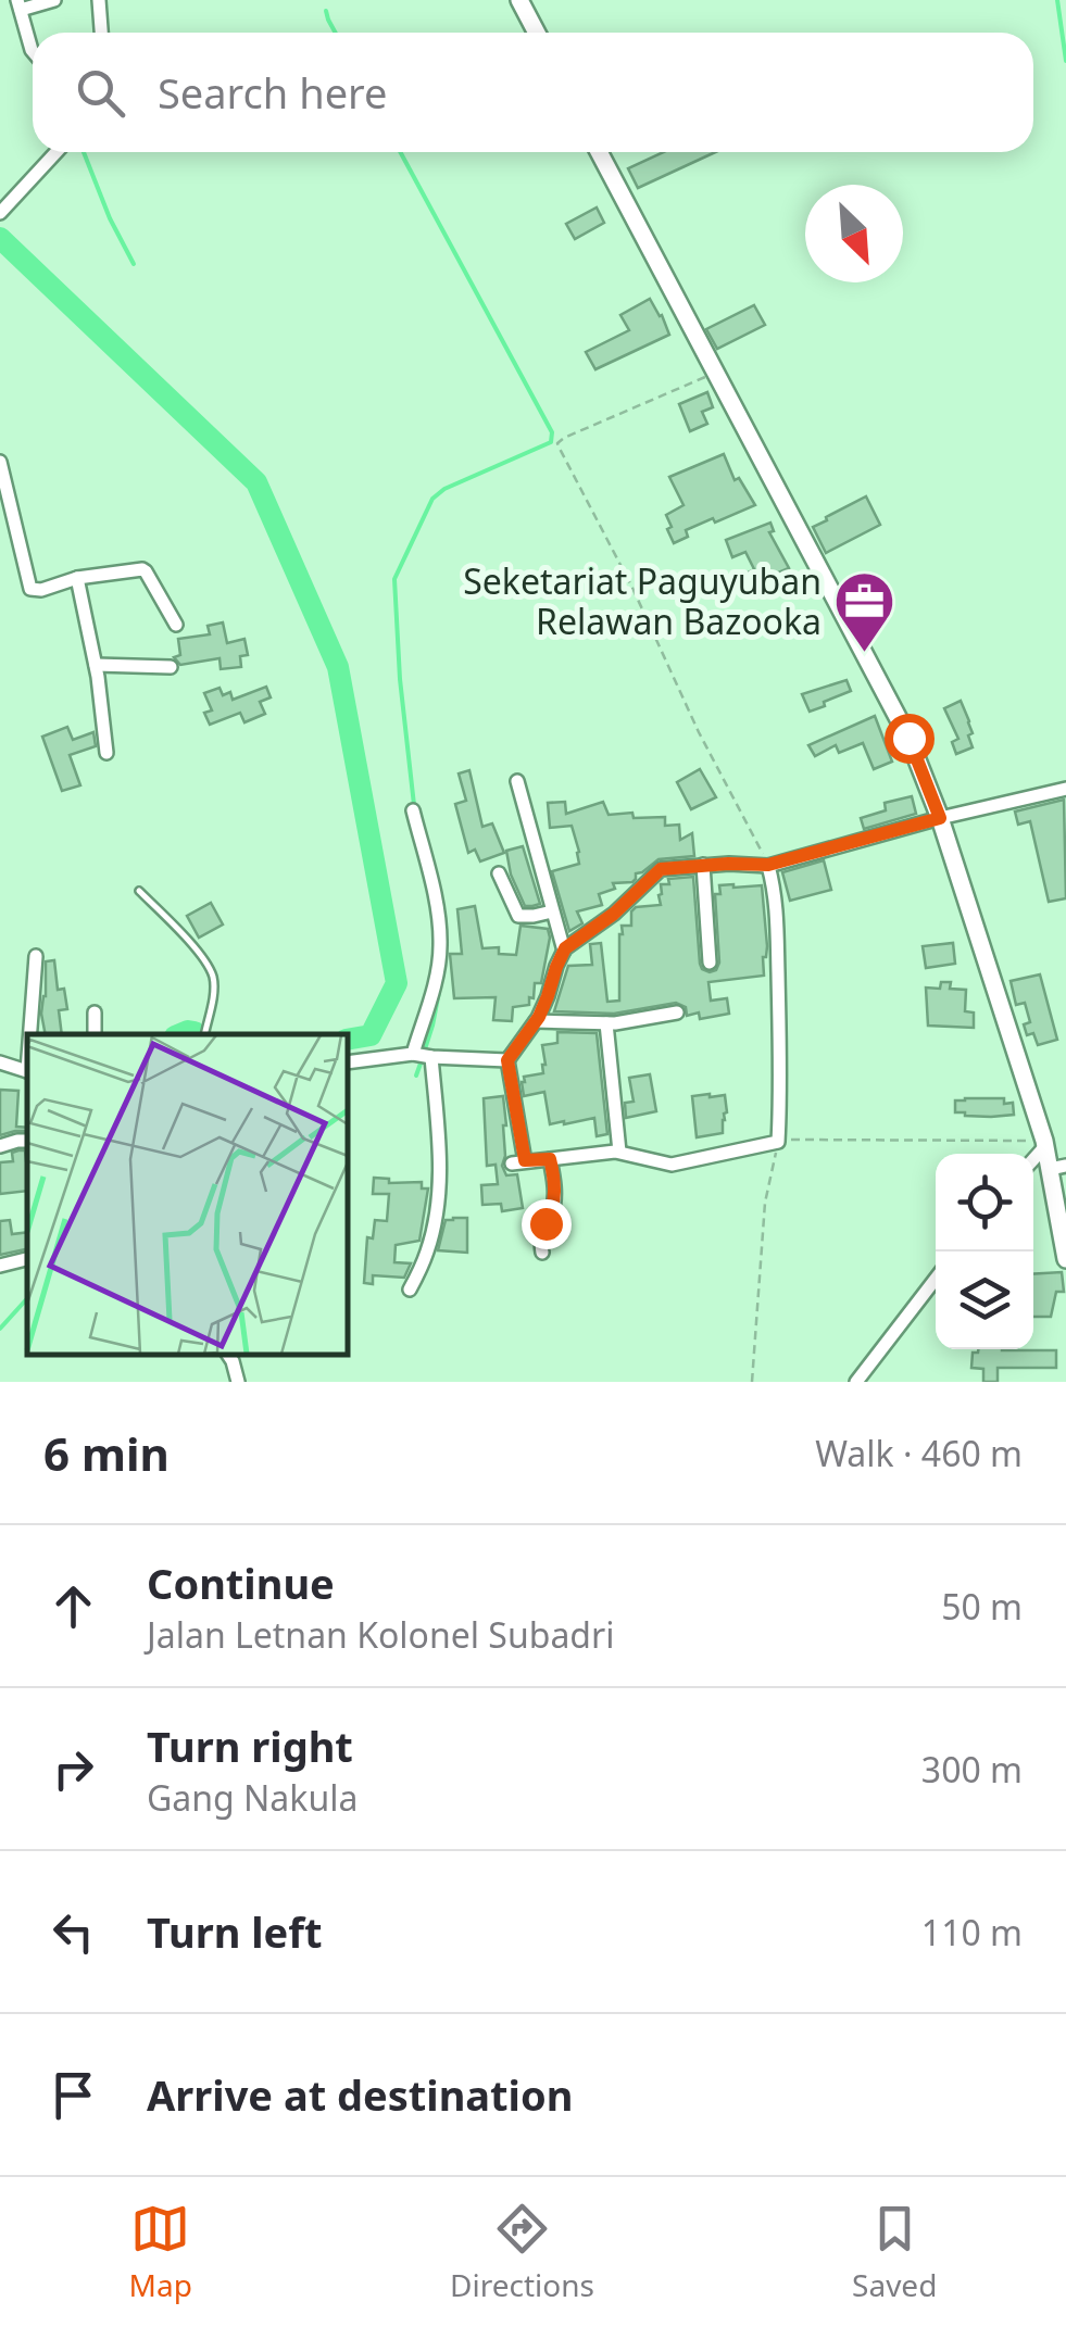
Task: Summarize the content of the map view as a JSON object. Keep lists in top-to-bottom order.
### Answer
{
  "places": {
    "office": ["Seketariat Paguyuban Relawan Bazooka"]
  },
  "north": "bottom right",
  "page": {
    "search": "Search here",
    "heading": ["6 min", "Walk · 460 m"],
    "list": [
      ["Continue", "Jalan Letnan Kolonel Subadri", "50 m"],
      ["Turn right", "Gang Nakula", "300 m"],
      ["Turn left", "110 m"],
      "Arrive at destination"
    ],
    "nav": ["Map", "Directions", "Saved"]
  }
}
